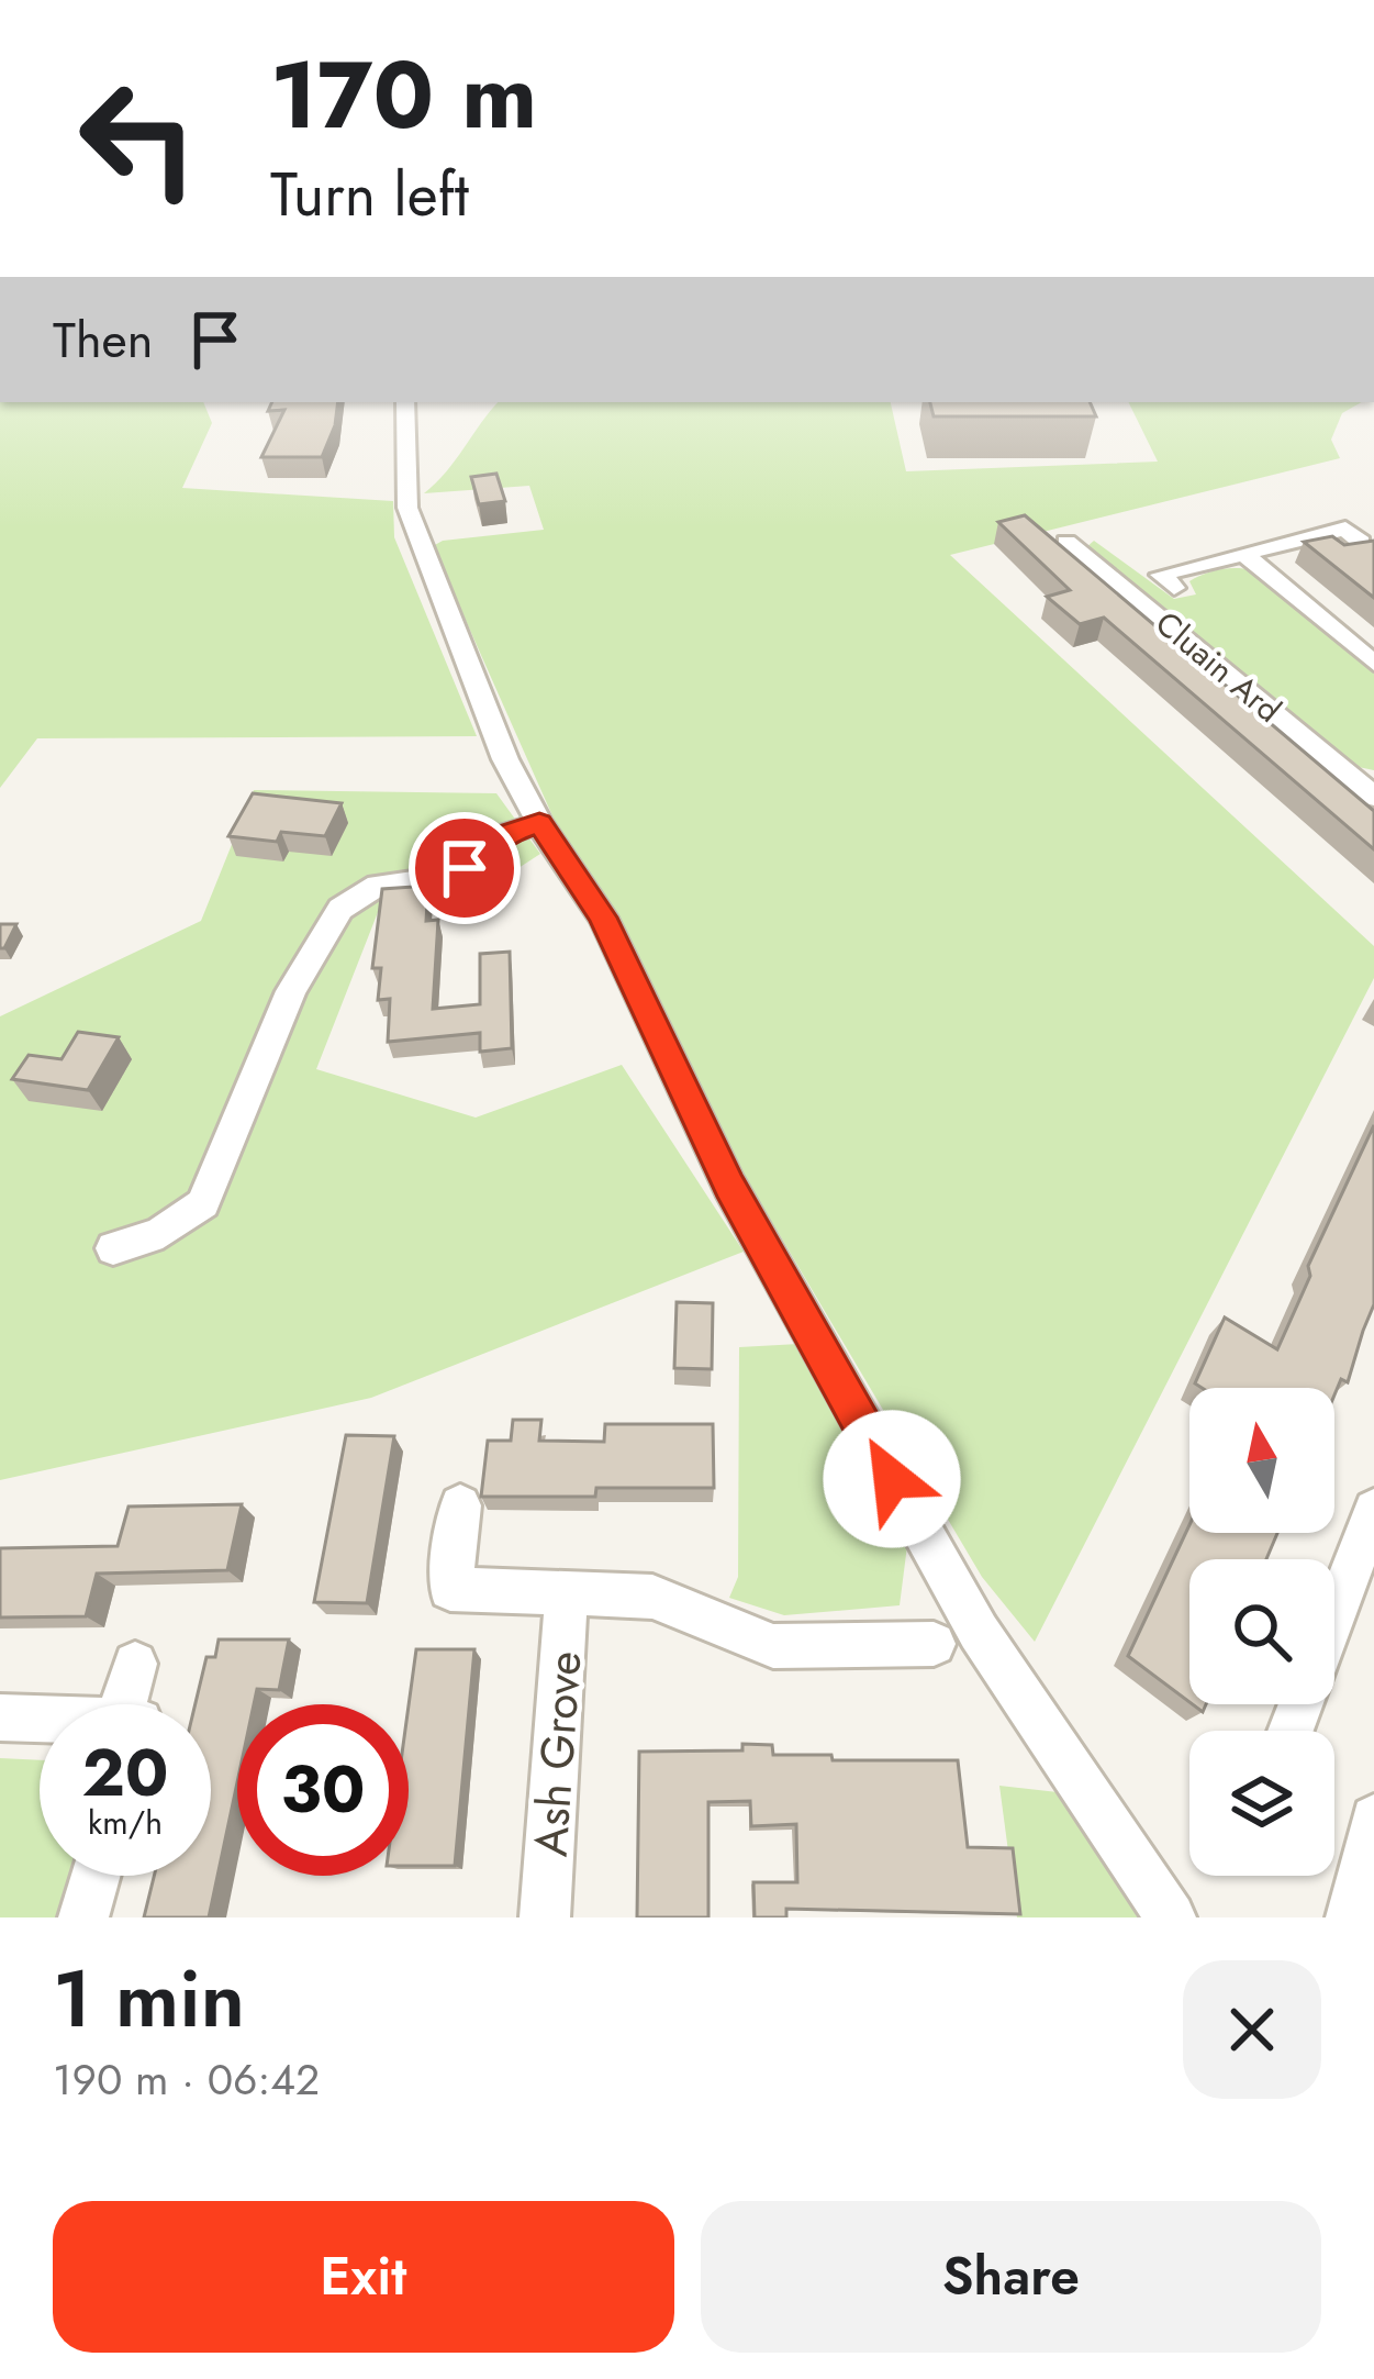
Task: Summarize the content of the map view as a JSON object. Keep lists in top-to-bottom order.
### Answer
{
  "streets": {
    "street": ["Cluain Ard", "Ash Grove"]
  },
  "north": "top",
  "page": {
    "turn": ["170 m", "Turn left"],
    "then": "Then",
    "speed": "20 km/h",
    "limit": "30",
    "heading": ["1 min", "190 m · 06:42"],
    "buttons": ["Exit", "Share"]
  }
}
